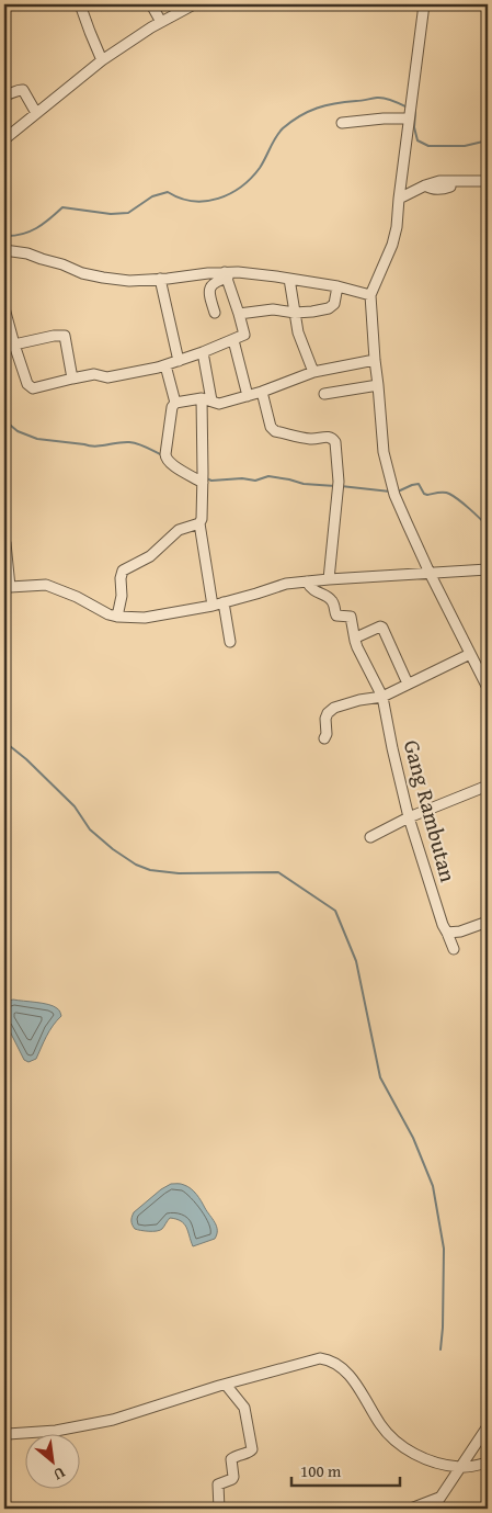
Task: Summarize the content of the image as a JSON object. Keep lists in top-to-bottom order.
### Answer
{
  "streets": {
    "street": ["Gang Rambutan"]
  },
  "scale_bar": "100 m",
  "north": "bottom right"
}
